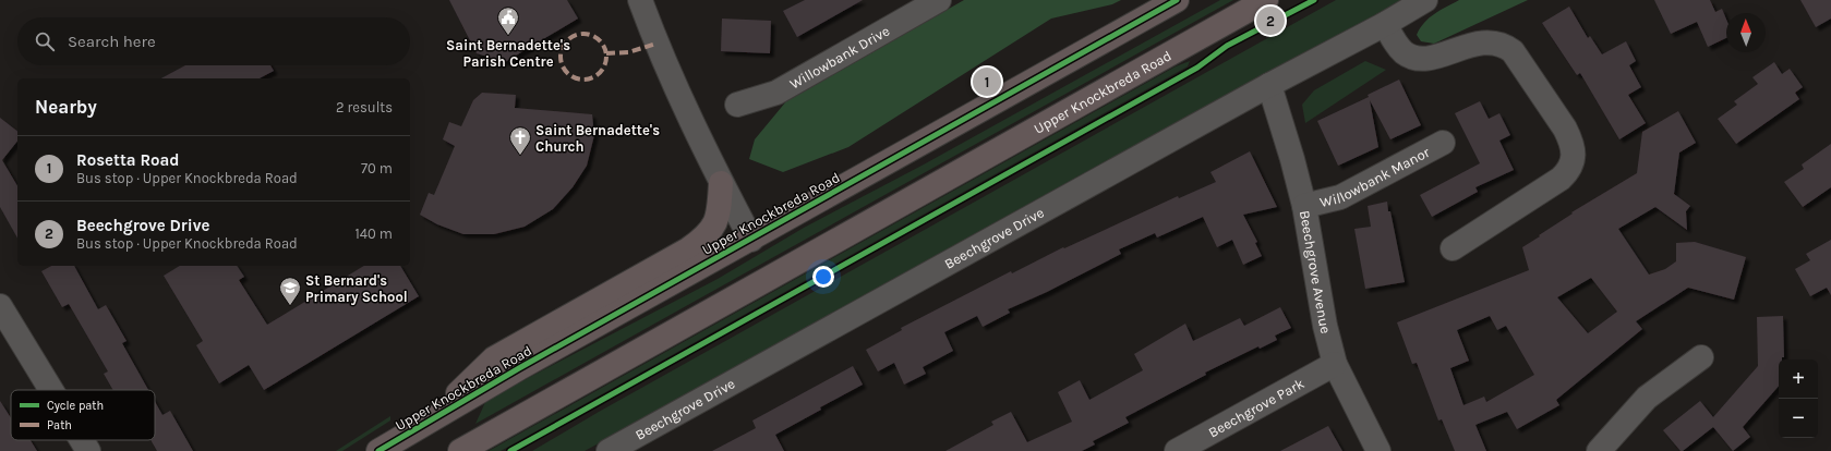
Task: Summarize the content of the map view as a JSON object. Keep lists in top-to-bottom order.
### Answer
{
  "streets": {
    "highway": ["Upper Knockbreda Road"],
    "street": [
      "Willowbank Drive",
      "Willowbank Manor",
      "Beechgrove Drive",
      "Beechgrove Avenue",
      "Beechgrove Park"
    ]
  },
  "crossings": [
    ["Willowbank Manor", "Beechgrove Avenue"],
    ["Beechgrove Drive", "Beechgrove Avenue"],
    ["Beechgrove Avenue", "Beechgrove Park"]
  ],
  "places": {
    "public building": ["Saint Bernadette's Parish Centre"],
    "church": ["Saint Bernadette's Church"],
    "school or university": ["St Bernard's Primary School"]
  },
  "legend": ["Cycle path", "Path"],
  "north": "top",
  "page": {
    "pins": ["2", "1"],
    "search": "Search here",
    "heading": ["Nearby", "2 results"],
    "list": [
      {
        "mark": "1",
        "name": "Rosetta Road",
        "note": "Bus stop · Upper Knockbreda Road",
        "value": "70 m"
      },
      {
        "mark": "2",
        "name": "Beechgrove Drive",
        "note": "Bus stop · Upper Knockbreda Road",
        "value": "140 m"
      }
    ],
    "map_buttons": ["+", "−"]
  }
}
